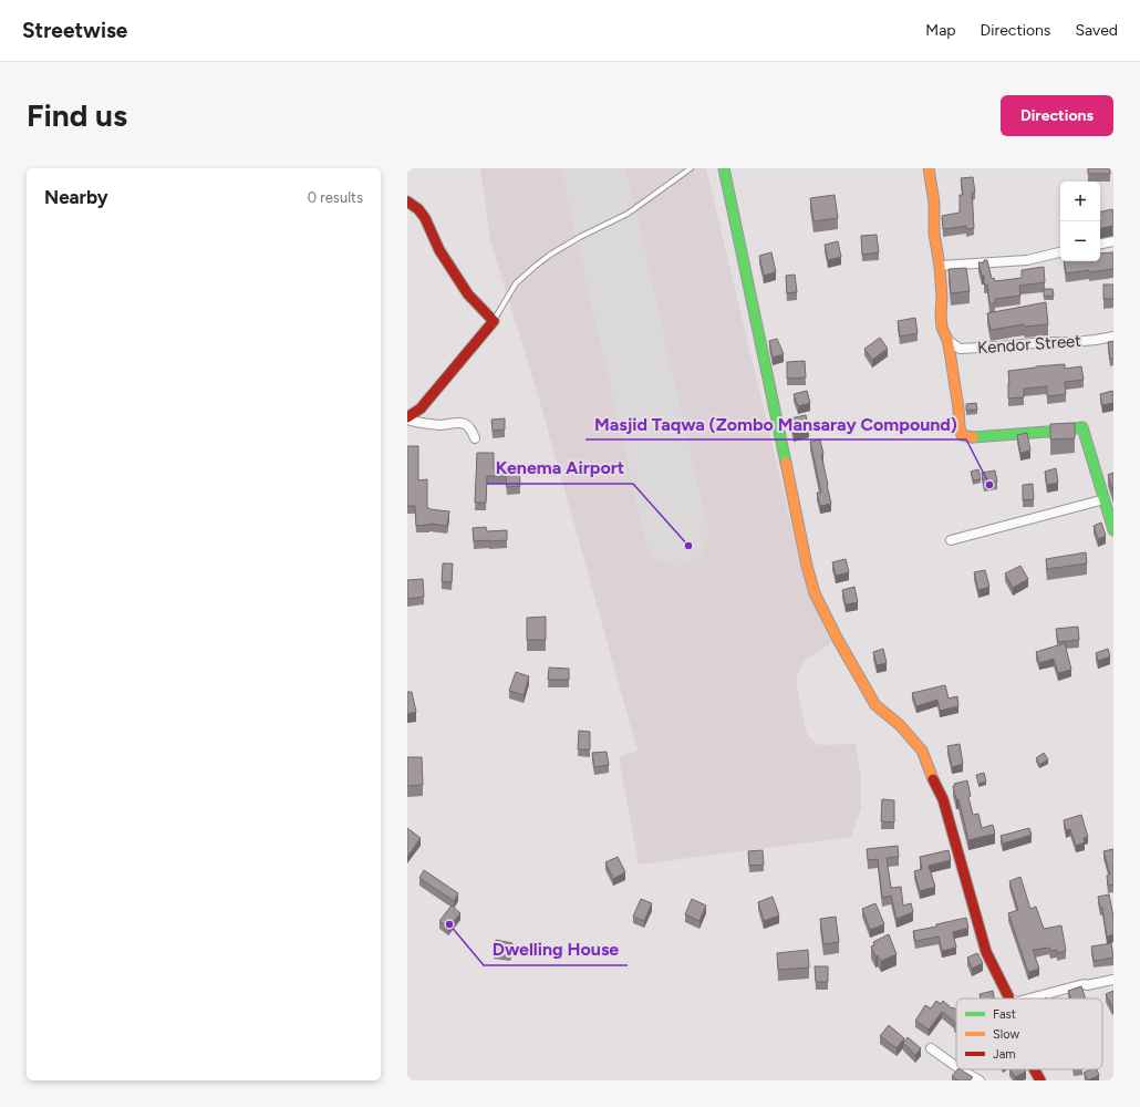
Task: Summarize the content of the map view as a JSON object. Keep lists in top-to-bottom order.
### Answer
{
  "streets": {
    "street": ["Kendor Street"]
  },
  "places": ["Masjid Taqwa (Zombo Mansaray Compound)", "Kenema Airport", "Dwelling House"],
  "legend": ["Fast", "Slow", "Jam"],
  "page": {
    "header": "Streetwise",
    "nav": ["Map", "Directions", "Saved"],
    "buttons": "Directions",
    "title": "Find us",
    "heading": ["Nearby", "0 results"],
    "map_buttons": ["+", "−"]
  }
}
